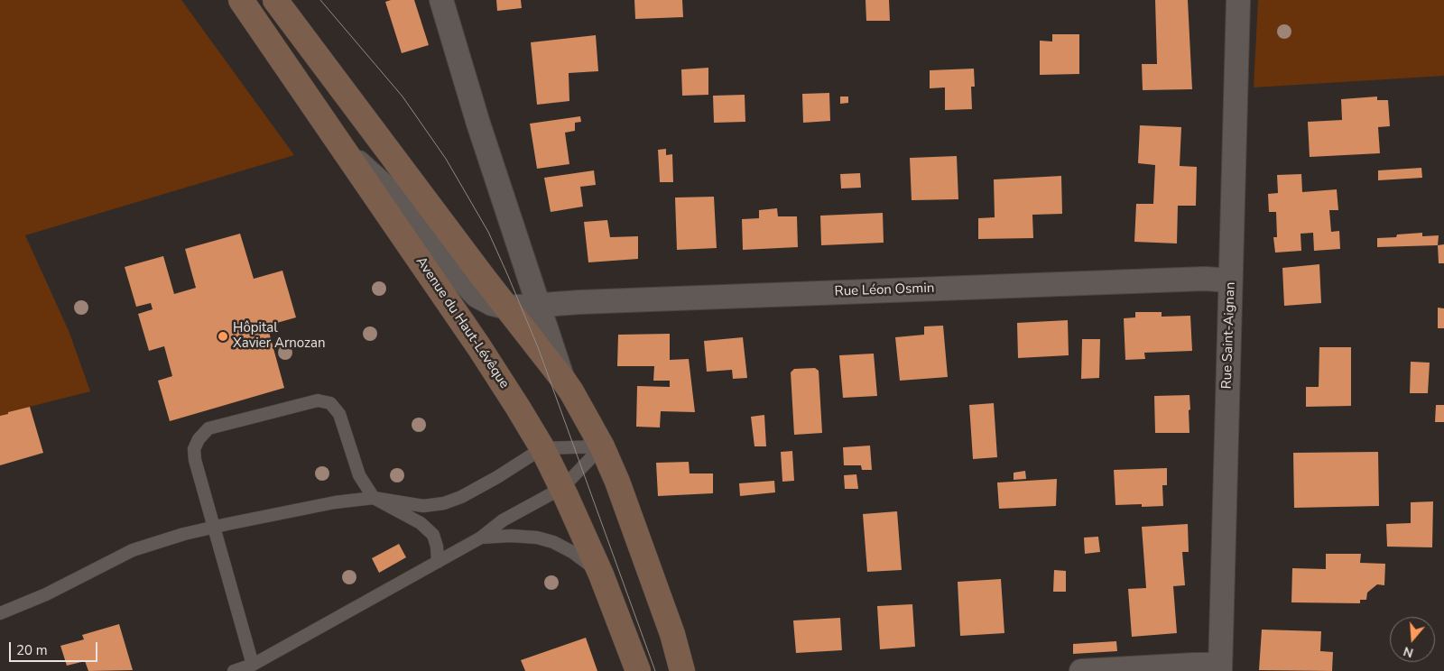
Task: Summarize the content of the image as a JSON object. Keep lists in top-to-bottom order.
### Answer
{
  "streets": {
    "main road": ["Avenue du Haut-Lévêque"],
    "street": ["Rue Léon Osmin", "Rue Saint-Aignan"]
  },
  "crossings": [
    ["Rue Léon Osmin", "Avenue du Haut-Lévêque"],
    ["Rue Léon Osmin", "Rue Saint-Aignan"]
  ],
  "places": ["Hôpital Xavier Arnozan"],
  "scale_bar": "20 m",
  "north": "bottom"
}
